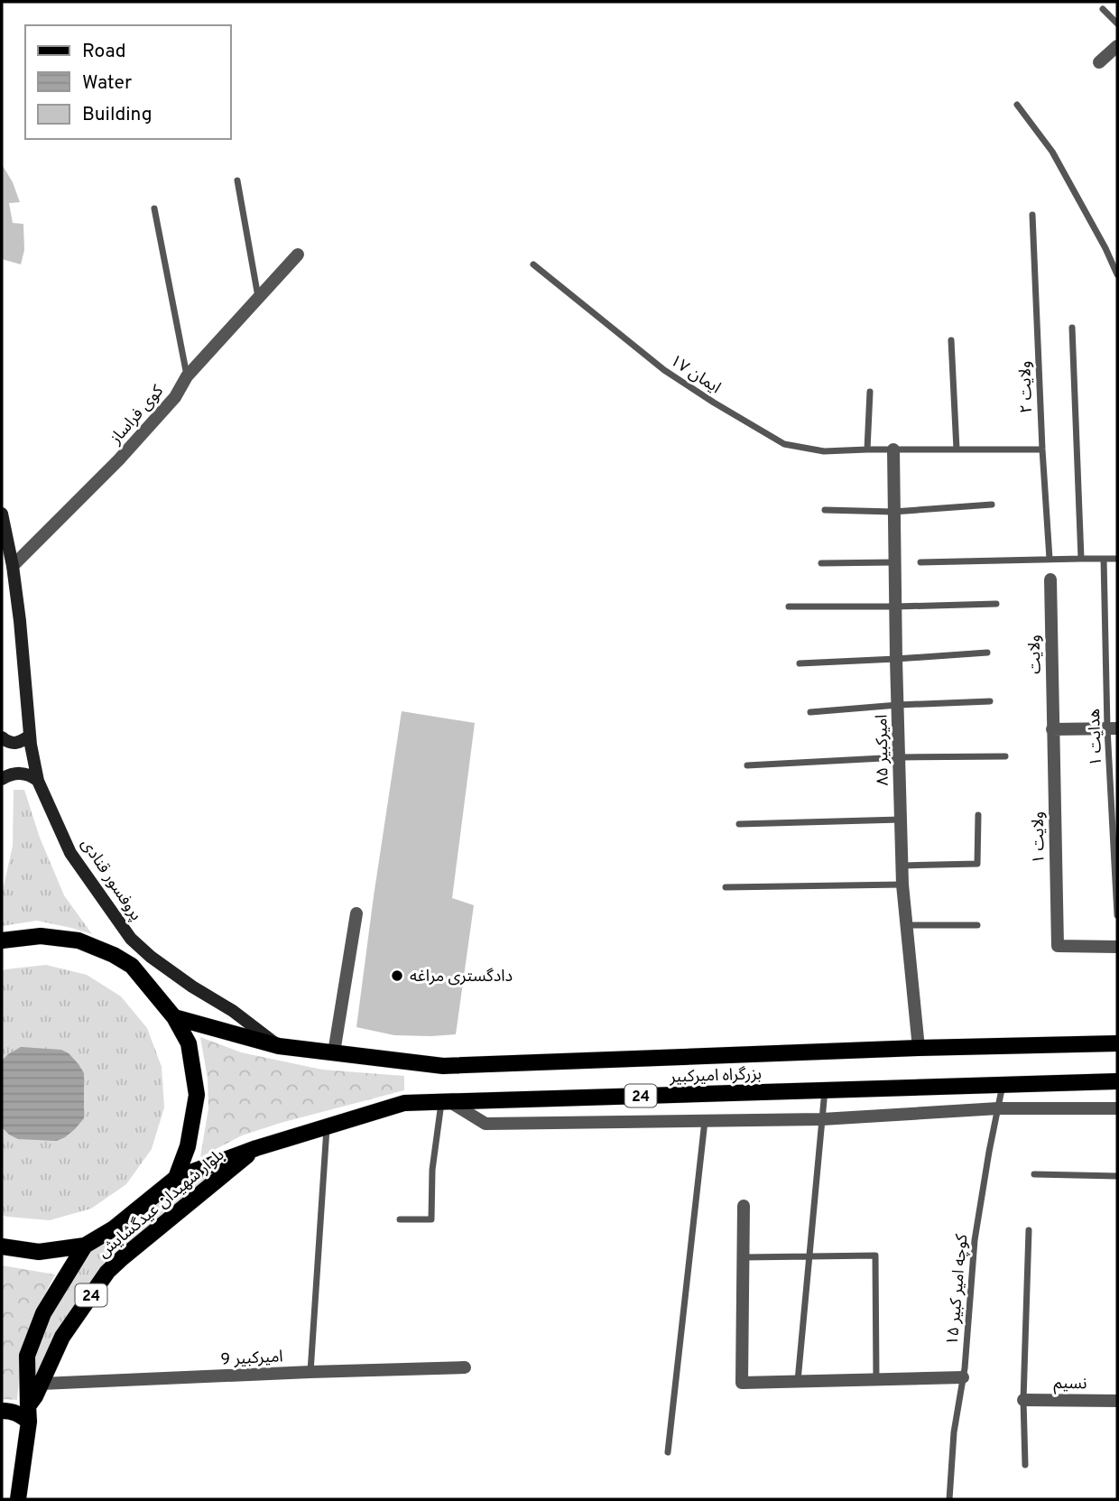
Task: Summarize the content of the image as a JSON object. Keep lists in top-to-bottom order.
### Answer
{
  "streets": {
    "main road": [
      "پروفسور قنادی",
      "بزرگراه امیرکبیر",
      "24",
      "بلوار شهیدان عیدگشایش"
    ],
    "street": [
      "کوی فراساز",
      "ولایت",
      "امیرکبیر ۸۵",
      "ولایت ۱",
      "امیرکبیر 9",
      "نسیم"
    ],
    "lane": [
      "ایمان ۱۷",
      "ولایت ۲",
      "هدایت ۱",
      "کوچه امیر کبیر ۱۵"
    ]
  },
  "crossings": [
    ["ایمان ۱۷", "ولایت ۲"],
    ["ایمان ۱۷", "امیرکبیر ۸۵"],
    ["کوی فراساز", "پروفسور قنادی"],
    ["ولایت", "ولایت ۱"],
    ["امیرکبیر ۸۵", "بزرگراه امیرکبیر"],
    ["پروفسور قنادی", "بزرگراه امیرکبیر"],
    ["بزرگراه امیرکبیر", "24"],
    ["بزرگراه امیرکبیر", "بلوار شهیدان عیدگشایش"],
    ["بزرگراه امیرکبیر", "کوچه امیر کبیر ۱۵"],
    ["بلوار شهیدان عیدگشایش", "امیرکبیر 9"]
  ],
  "places": ["دادگستری مراغه"],
  "legend": ["Road", "Water", "Building"]
}
